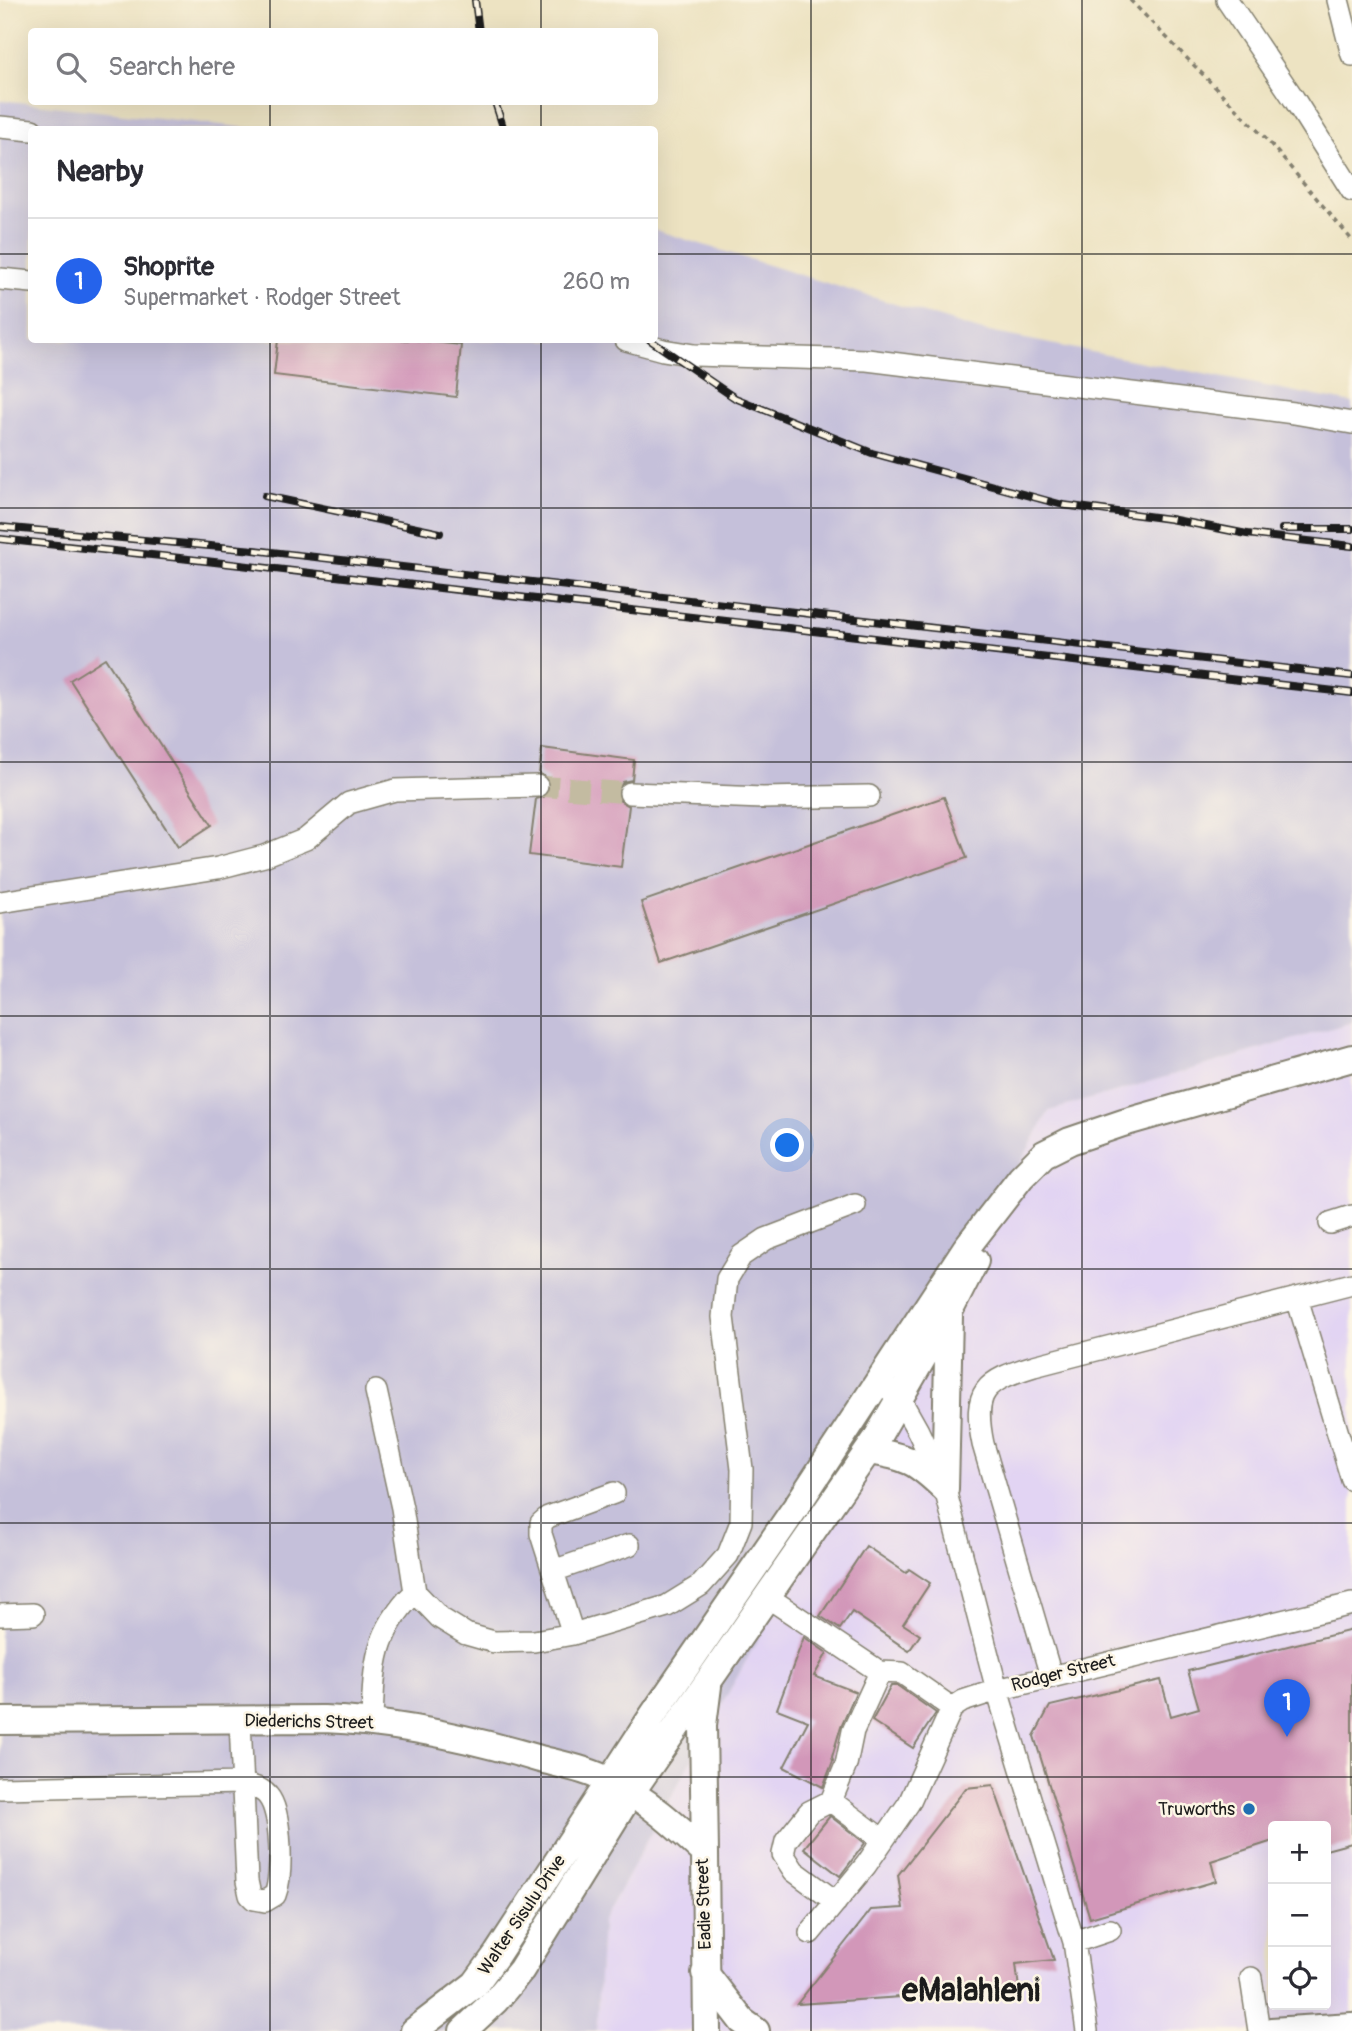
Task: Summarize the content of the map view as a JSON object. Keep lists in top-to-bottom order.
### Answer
{
  "streets": {
    "main road": ["Diederichs Street", "Eadie Street", "Walter Sisulu Drive"],
    "street": ["Rodger Street"]
  },
  "crossings": [
    ["Diederichs Street", "Eadie Street"],
    ["Diederichs Street", "Walter Sisulu Drive"],
    ["Eadie Street", "Walter Sisulu Drive"]
  ],
  "districts": ["eMalahleni"],
  "places": ["Truworths"],
  "page": {
    "search": "Search here",
    "heading": "Nearby",
    "list": [
      {
        "mark": "1",
        "name": "Shoprite",
        "note": "Supermarket · Rodger Street",
        "value": "260 m"
      }
    ],
    "pins": "1",
    "map_buttons": ["+", "−"]
  }
}
